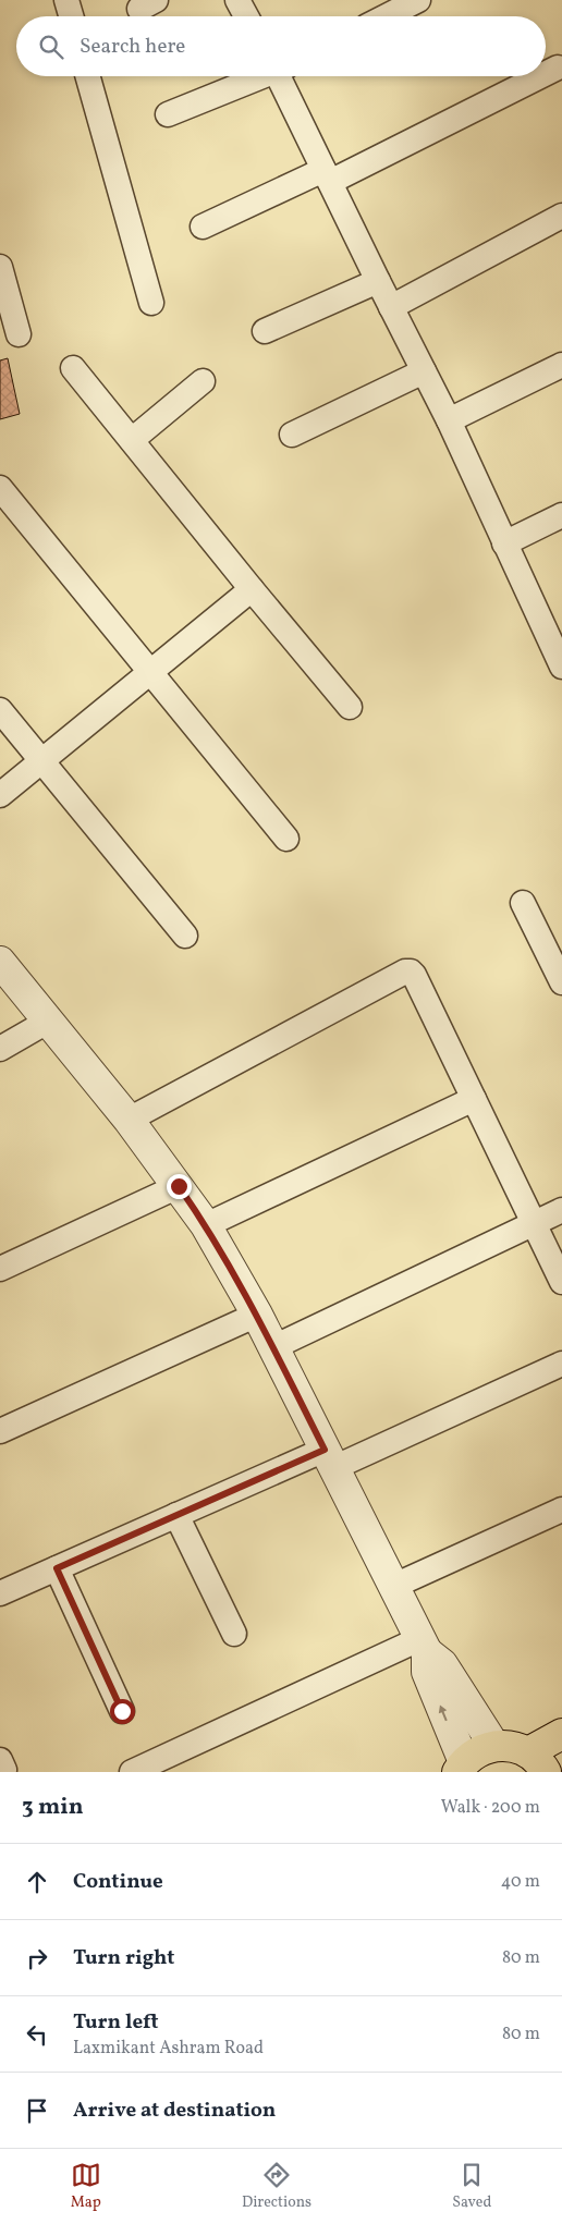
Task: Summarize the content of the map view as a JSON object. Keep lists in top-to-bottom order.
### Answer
{
  "page": {
    "search": "Search here",
    "heading": ["3 min", "Walk · 200 m"],
    "list": [
      ["Continue", "40 m"],
      ["Turn right", "80 m"],
      ["Turn left", "Laxmikant Ashram Road", "80 m"],
      "Arrive at destination"
    ],
    "nav": ["Map", "Directions", "Saved"]
  }
}
